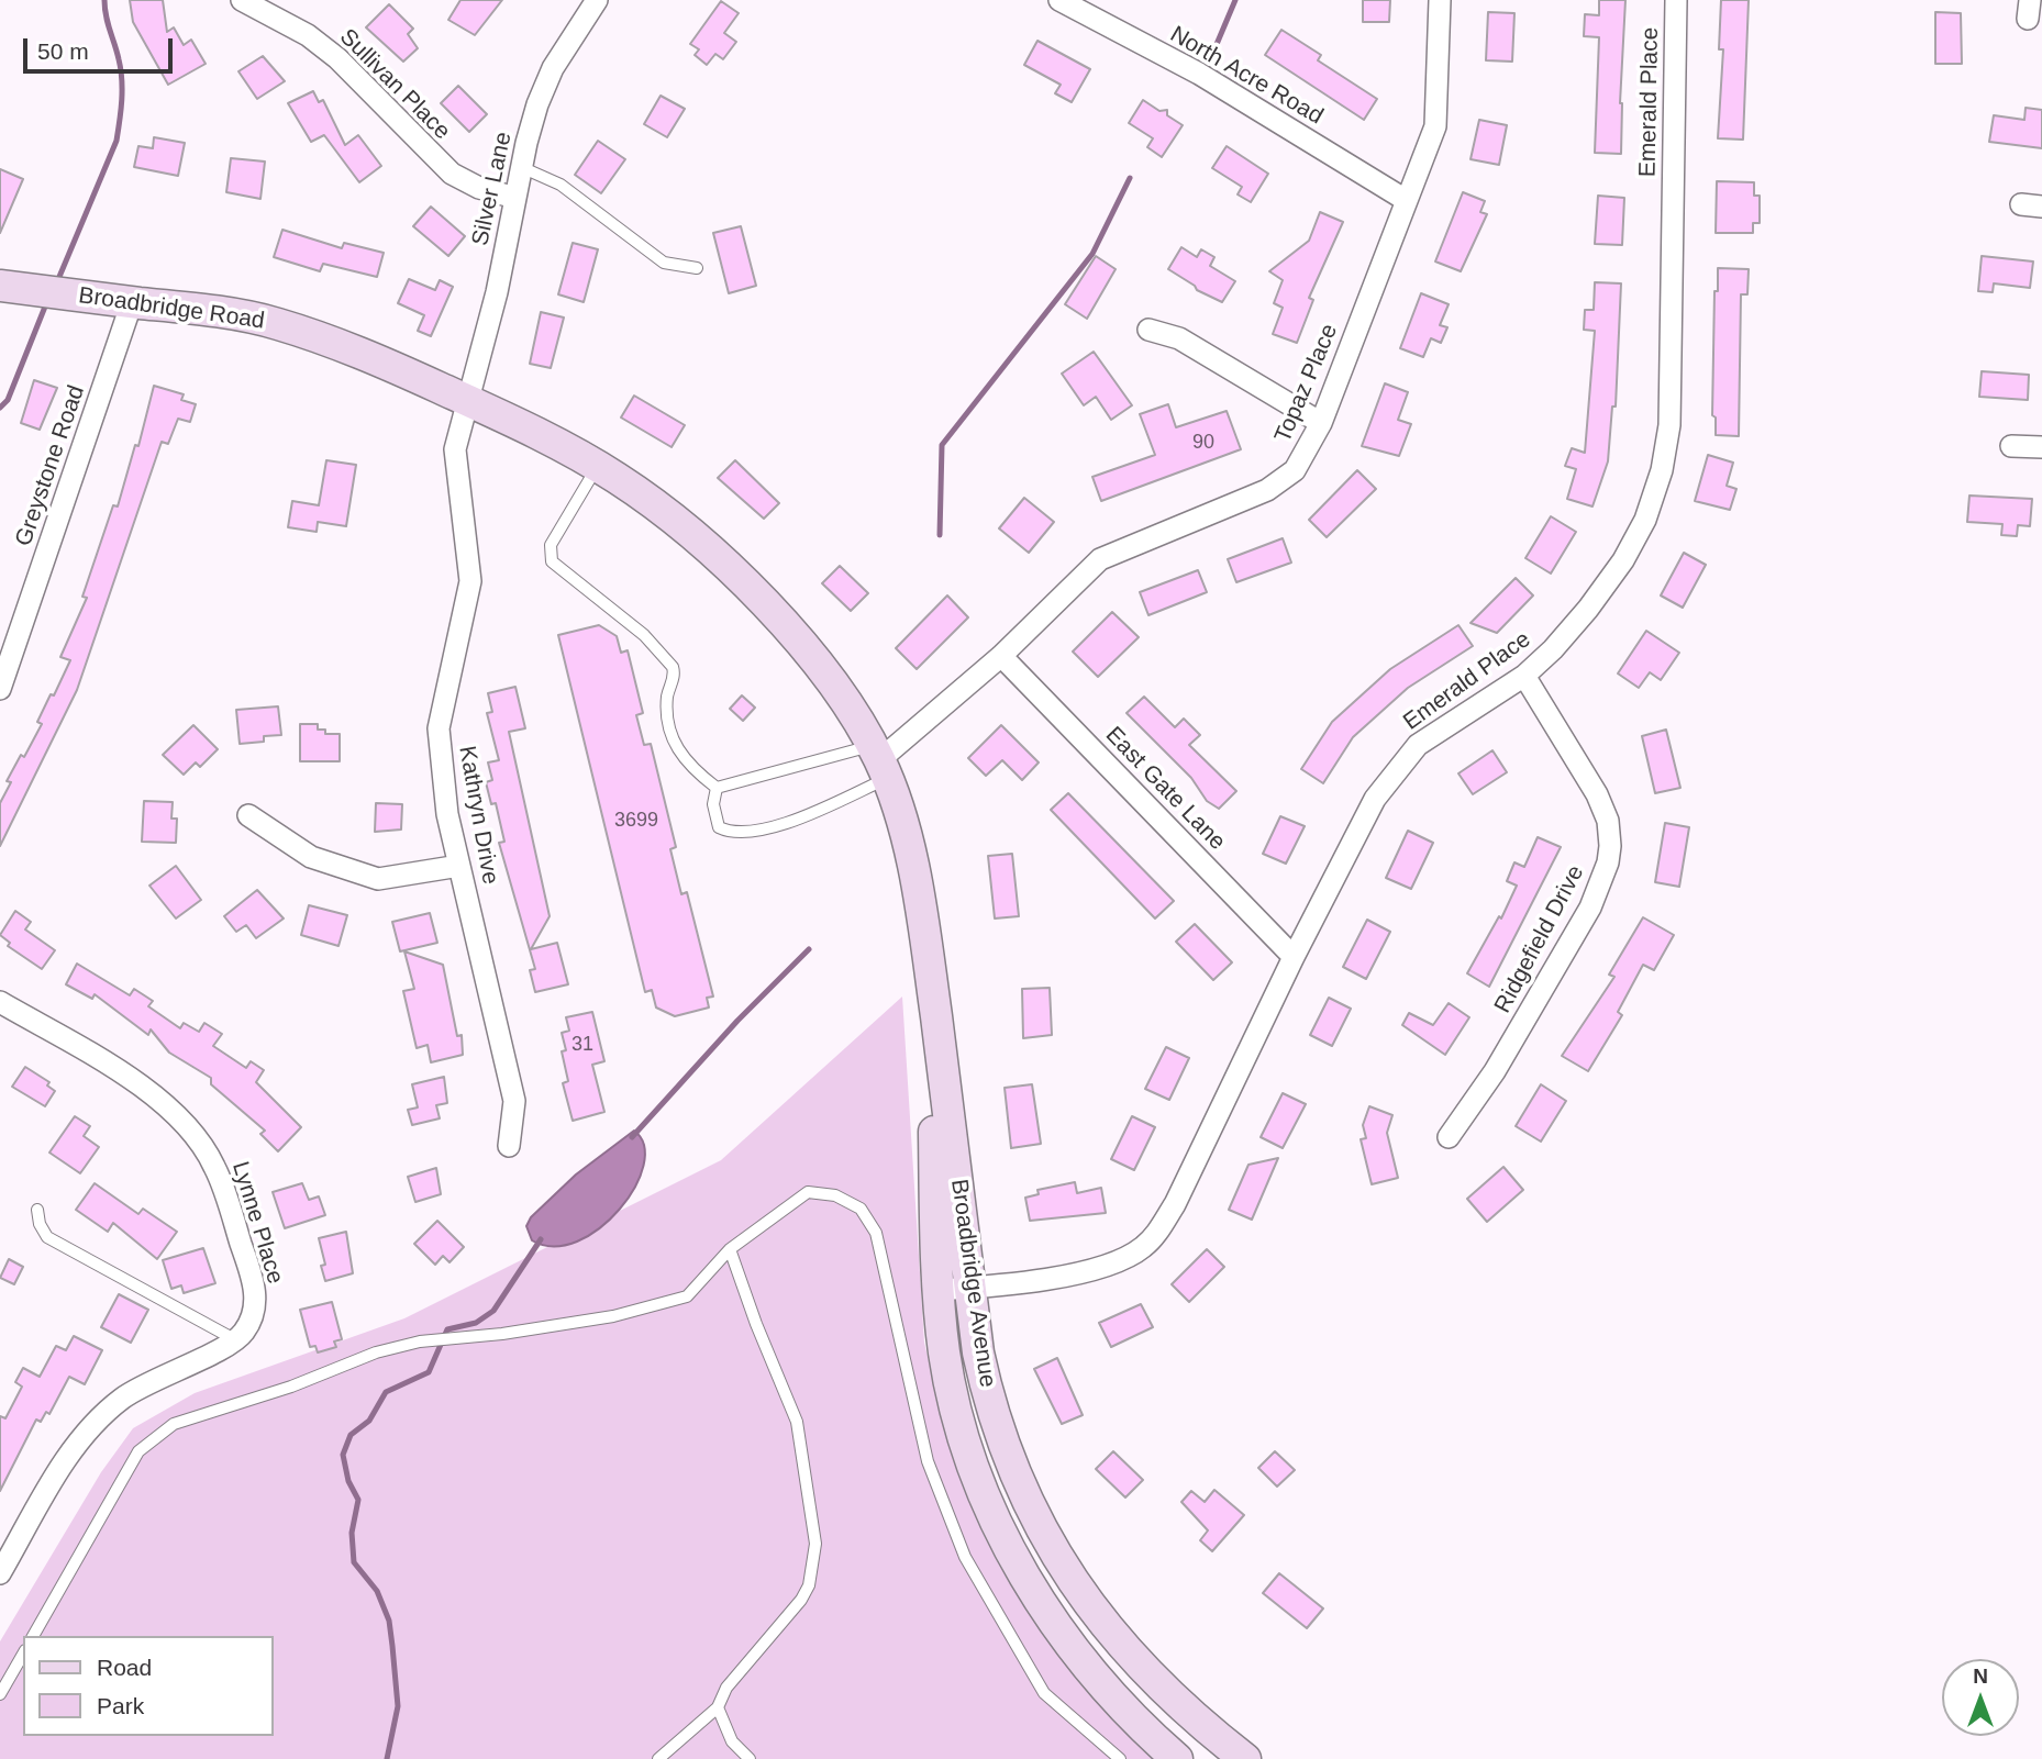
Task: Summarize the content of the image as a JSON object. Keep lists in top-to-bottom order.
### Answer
{
  "streets": {
    "main road": ["Broadbridge Road", "Broadbridge Avenue"],
    "street": [
      "North Acre Road",
      "Sullivan Place",
      "Emerald Place",
      "Silver Lane",
      "Topaz Place",
      "Greystone Road",
      "East Gate Lane",
      "Kathryn Drive",
      "Ridgefield Drive",
      "Lynne Place"
    ]
  },
  "crossings": [
    ["North Acre Road", "Topaz Place"],
    ["Sullivan Place", "Silver Lane"],
    ["Emerald Place", "East Gate Lane"],
    ["Emerald Place", "Ridgefield Drive"],
    ["Emerald Place", "Broadbridge Avenue"],
    ["Silver Lane", "Broadbridge Road"],
    ["Silver Lane", "Kathryn Drive"],
    ["Silver Lane", "Broadbridge Avenue"],
    ["Broadbridge Road", "Greystone Road"],
    ["Broadbridge Road", "Kathryn Drive"],
    ["Broadbridge Road", "Broadbridge Avenue"],
    ["Topaz Place", "East Gate Lane"],
    ["Topaz Place", "Broadbridge Avenue"],
    ["Kathryn Drive", "Broadbridge Avenue"]
  ],
  "house_numbers": ["90", "3699", "31"],
  "legend": ["Road", "Park"],
  "scale_bar": "50 m",
  "north": "top"
}
